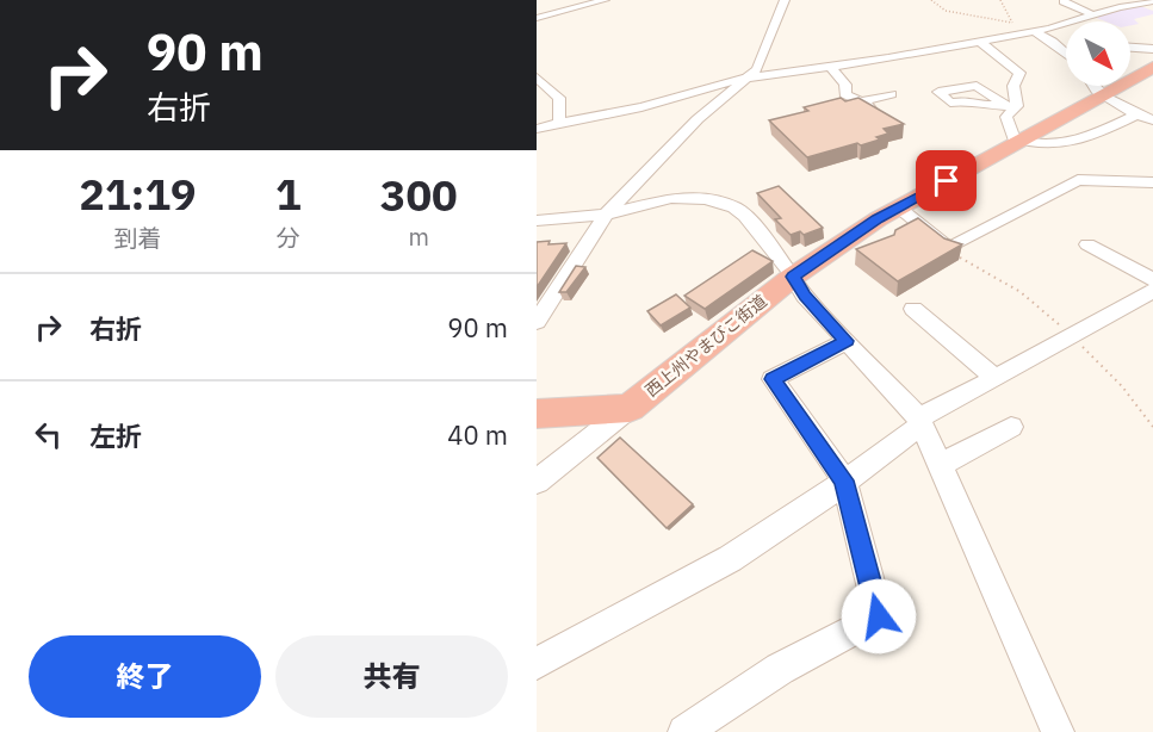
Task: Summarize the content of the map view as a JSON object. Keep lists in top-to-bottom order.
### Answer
{
  "streets": {
    "highway": ["西上州やまびこ街道"]
  },
  "north": "bottom right",
  "page": {
    "turn": ["90 m", "右折"],
    "eta": [
      "21:19",
      "到着",
      "1",
      "分",
      "300",
      "m"
    ],
    "list": [
      {
        "name": "右折",
        "value": "90 m"
      },
      {
        "name": "左折",
        "value": "40 m"
      }
    ],
    "buttons": ["終了", "共有"]
  }
}
